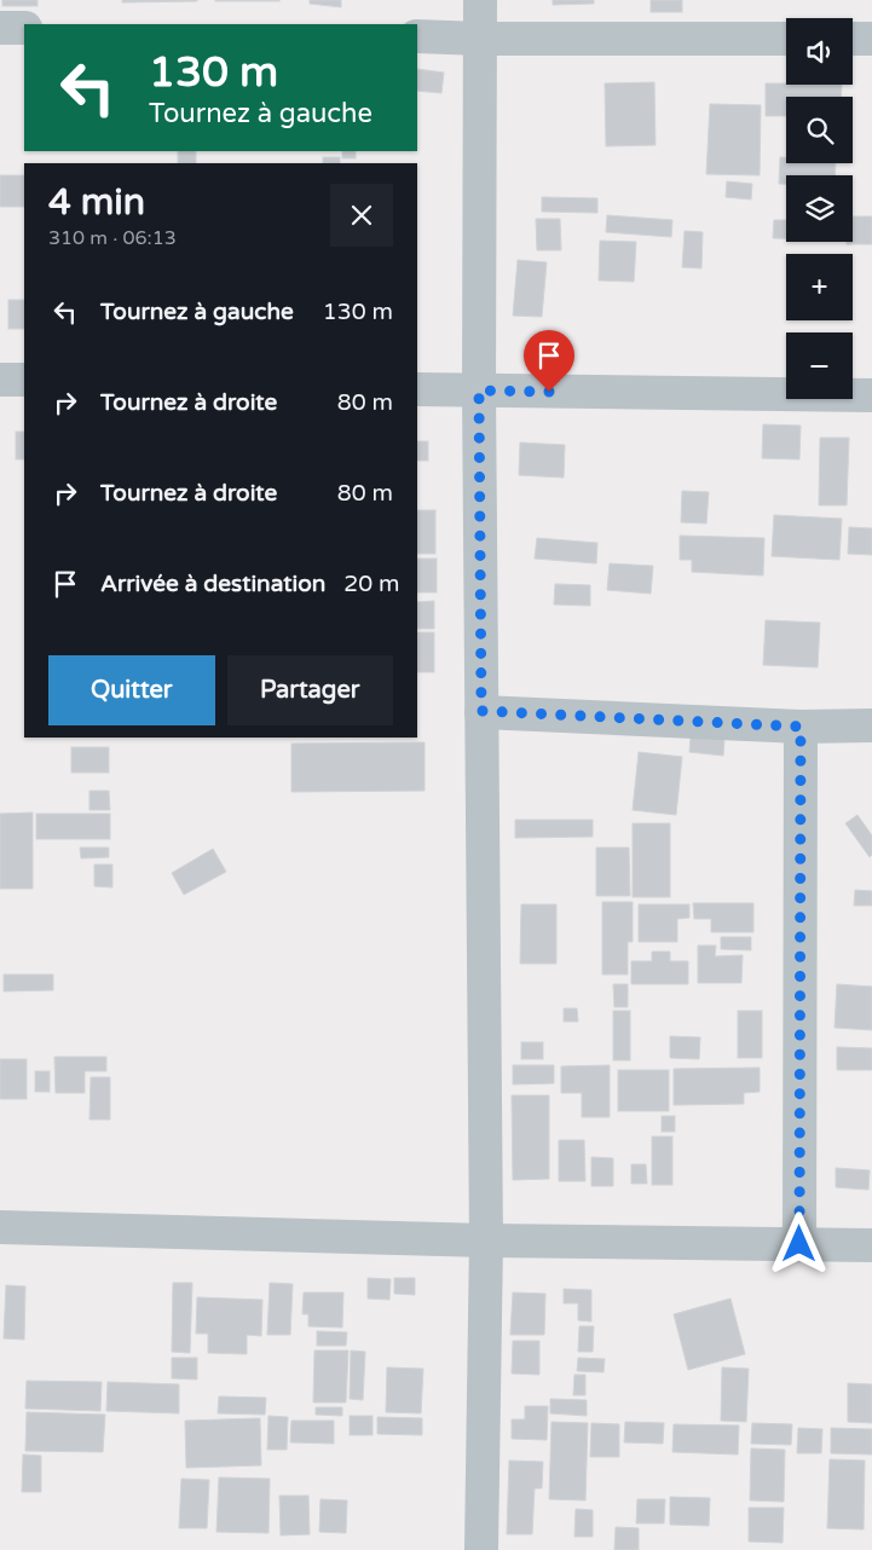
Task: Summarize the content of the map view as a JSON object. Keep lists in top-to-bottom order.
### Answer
{
  "page": {
    "map_buttons": ["+", "−"],
    "turn": ["130 m", "Tournez à gauche"],
    "heading": ["4 min", "310 m · 06:13"],
    "list": [
      {
        "name": "Tournez à gauche",
        "value": "130 m"
      },
      {
        "name": "Tournez à droite",
        "value": "80 m"
      },
      {
        "name": "Tournez à droite",
        "value": "80 m"
      },
      {
        "name": "Arrivée à destination",
        "value": "20 m"
      }
    ],
    "buttons": ["Quitter", "Partager"]
  }
}
